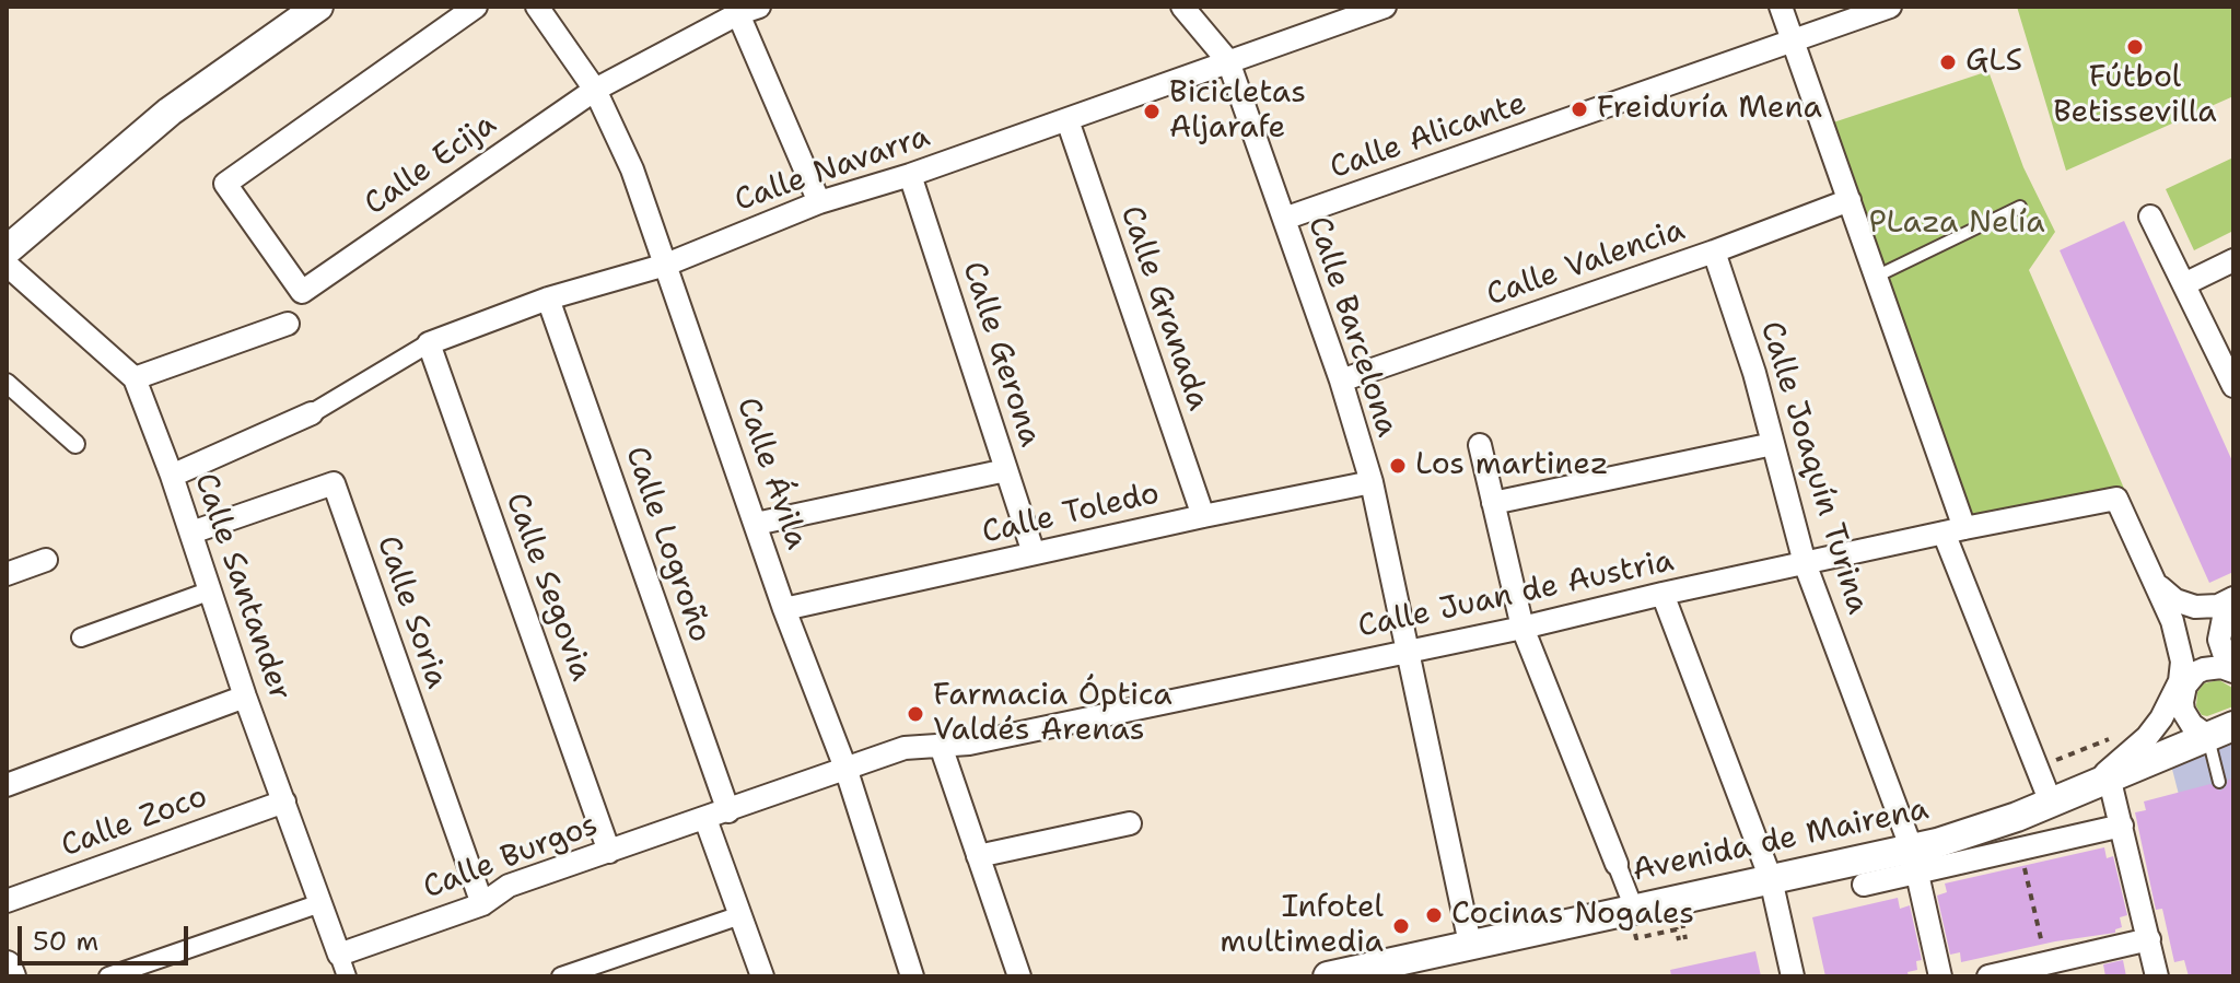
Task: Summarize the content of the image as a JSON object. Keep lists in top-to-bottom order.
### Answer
{
  "streets": {
    "street": [
      "Calle Alicante",
      "Calle Ecija",
      "Calle Navarra",
      "Calle Valencia",
      "Calle Granada",
      "Calle Barcelona",
      "Calle Gerona",
      "Calle Joaquín Turina",
      "Calle Ávila",
      "Calle Toledo",
      "Calle Logroño",
      "Calle Santander",
      "Calle Segovia",
      "Calle Juan de Austria",
      "Calle Soria",
      "Calle Zoco",
      "Avenida de Mairena",
      "Calle Burgos"
    ]
  },
  "crossings": [
    ["Calle Alicante", "Calle Barcelona"],
    ["Calle Ecija", "Calle Ávila"],
    ["Calle Navarra", "Calle Granada"],
    ["Calle Navarra", "Calle Barcelona"],
    ["Calle Navarra", "Calle Gerona"],
    ["Calle Navarra", "Calle Ávila"],
    ["Calle Navarra", "Calle Logroño"],
    ["Calle Navarra", "Calle Segovia"],
    ["Calle Valencia", "Calle Barcelona"],
    ["Calle Valencia", "Calle Joaquín Turina"],
    ["Calle Granada", "Calle Toledo"],
    ["Calle Barcelona", "Calle Toledo"],
    ["Calle Barcelona", "Calle Juan de Austria"],
    ["Calle Barcelona", "Avenida de Mairena"],
    ["Calle Gerona", "Calle Toledo"],
    ["Calle Joaquín Turina", "Calle Juan de Austria"],
    ["Calle Joaquín Turina", "Avenida de Mairena"],
    ["Calle Ávila", "Calle Toledo"],
    ["Calle Ávila", "Calle Juan de Austria"],
    ["Calle Ávila", "Calle Burgos"],
    ["Calle Logroño", "Calle Burgos"],
    ["Calle Santander", "Calle Soria"],
    ["Calle Santander", "Calle Zoco"],
    ["Calle Santander", "Calle Burgos"],
    ["Calle Segovia", "Calle Burgos"],
    ["Calle Juan de Austria", "Calle Burgos"],
    ["Calle Soria", "Calle Burgos"]
  ],
  "parks": ["PLaza Nelía"],
  "places": [
    "Fútbol Betissevilla",
    "GLS",
    "Freiduría Mena",
    "Bicicletas Aljarafe",
    "Los martinez",
    "Farmacia Óptica Valdés Arenas",
    "Cocinas Nogales",
    "Infotel multimedia"
  ],
  "scale_bar": "50 m"
}
